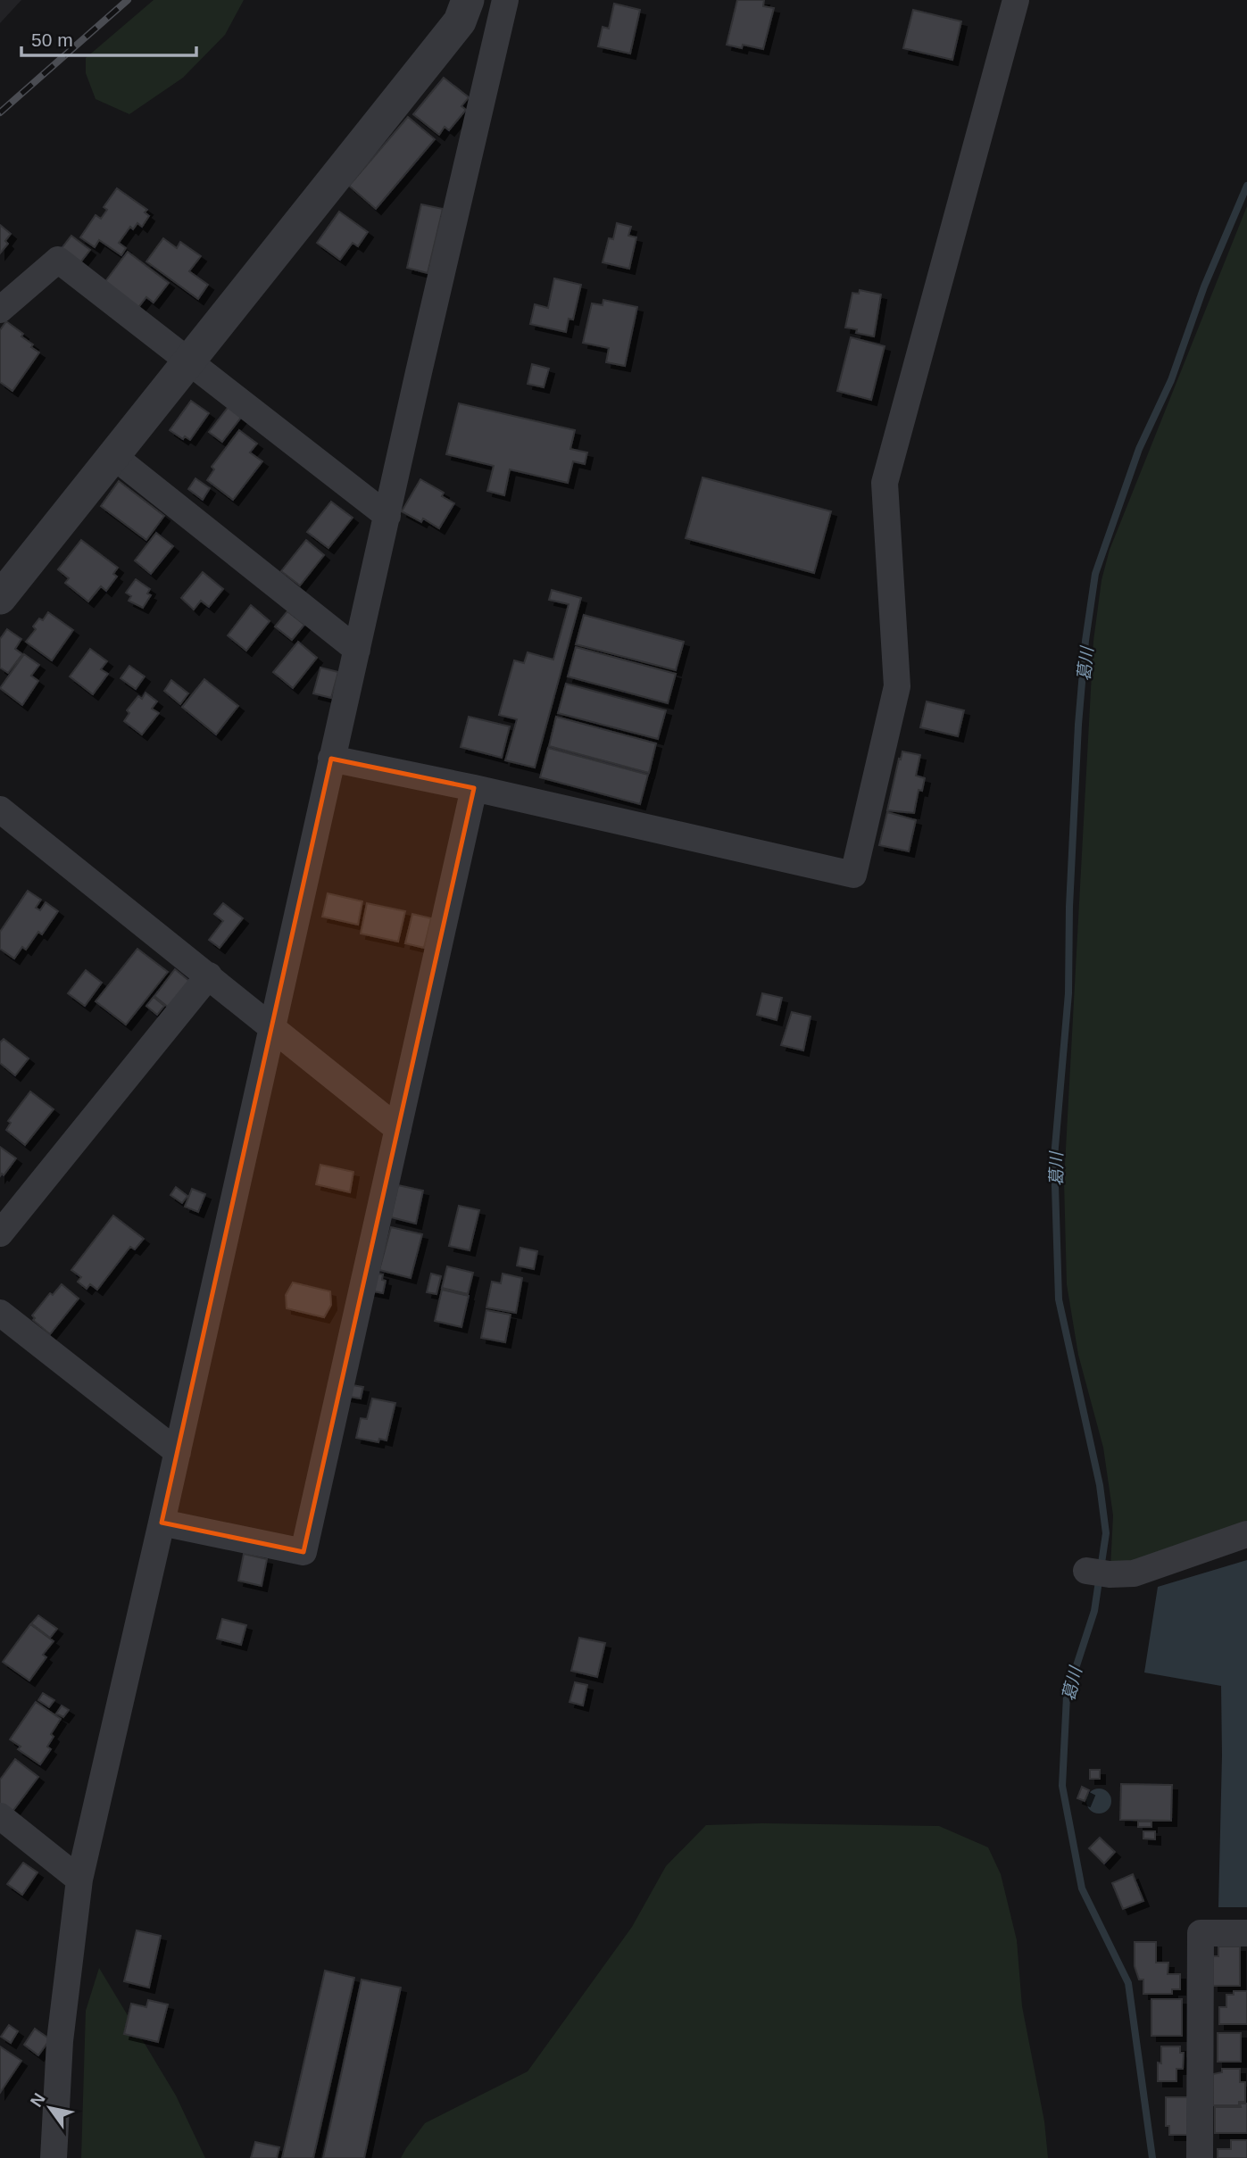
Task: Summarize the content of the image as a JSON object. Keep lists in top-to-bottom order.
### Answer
{
  "water": ["葛川"],
  "scale_bar": "50 m",
  "north": "top left"
}
